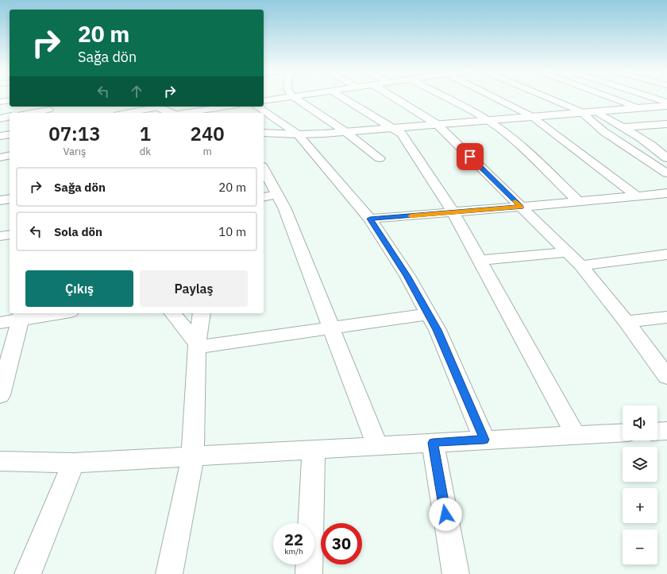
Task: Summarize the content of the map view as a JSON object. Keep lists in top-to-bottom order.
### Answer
{
  "page": {
    "turn": ["20 m", "Sağa dön"],
    "eta": [
      "07:13",
      "Varış",
      "1",
      "dk",
      "240",
      "m"
    ],
    "list": [
      {
        "name": "Sağa dön",
        "value": "20 m"
      },
      {
        "name": "Sola dön",
        "value": "10 m"
      }
    ],
    "buttons": ["Çıkış", "Paylaş"],
    "map_buttons": ["+", "−"],
    "speed": "22 km/h",
    "limit": "30"
  }
}
